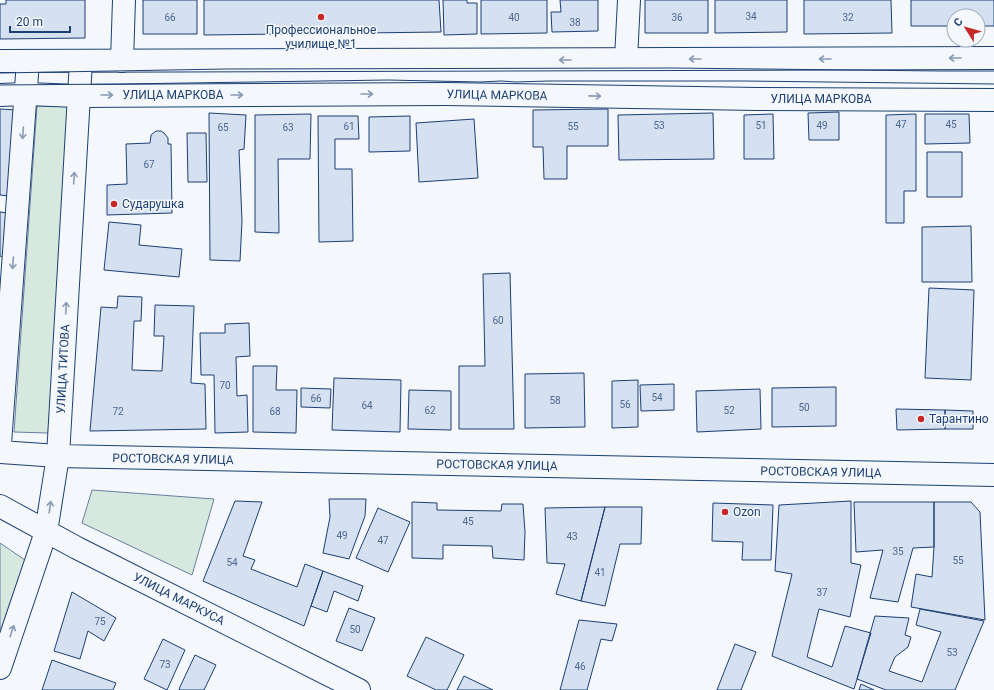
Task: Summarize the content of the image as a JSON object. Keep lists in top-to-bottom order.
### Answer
{
  "streets": {
    "street": [
      "УЛИЦА МАРКОВА",
      "УЛИЦА ТИТОВА",
      "РОСТОВСКАЯ УЛИЦА",
      "УЛИЦА МАРКУСА"
    ]
  },
  "crossings": [
    ["УЛИЦА МАРКОВА", "УЛИЦА ТИТОВА"],
    ["УЛИЦА ТИТОВА", "РОСТОВСКАЯ УЛИЦА"],
    ["УЛИЦА ТИТОВА", "УЛИЦА МАРКУСА"]
  ],
  "places": [
    "Профессиональное училище №1",
    "Сударушка",
    "Тарантино",
    "Ozon"
  ],
  "house_numbers": [
    "34",
    "66",
    "40",
    "36",
    "32",
    "38",
    "47",
    "45",
    "53",
    "51",
    "49",
    "61",
    "55",
    "65",
    "63",
    "67",
    "60",
    "70",
    "54",
    "66",
    "58",
    "56",
    "64",
    "50",
    "62",
    "52",
    "72",
    "68",
    "45",
    "49",
    "43",
    "47",
    "35",
    "55",
    "54",
    "41",
    "37",
    "75",
    "50",
    "53",
    "73",
    "46"
  ],
  "scale_bar": "20 m",
  "north": "top left"
}
